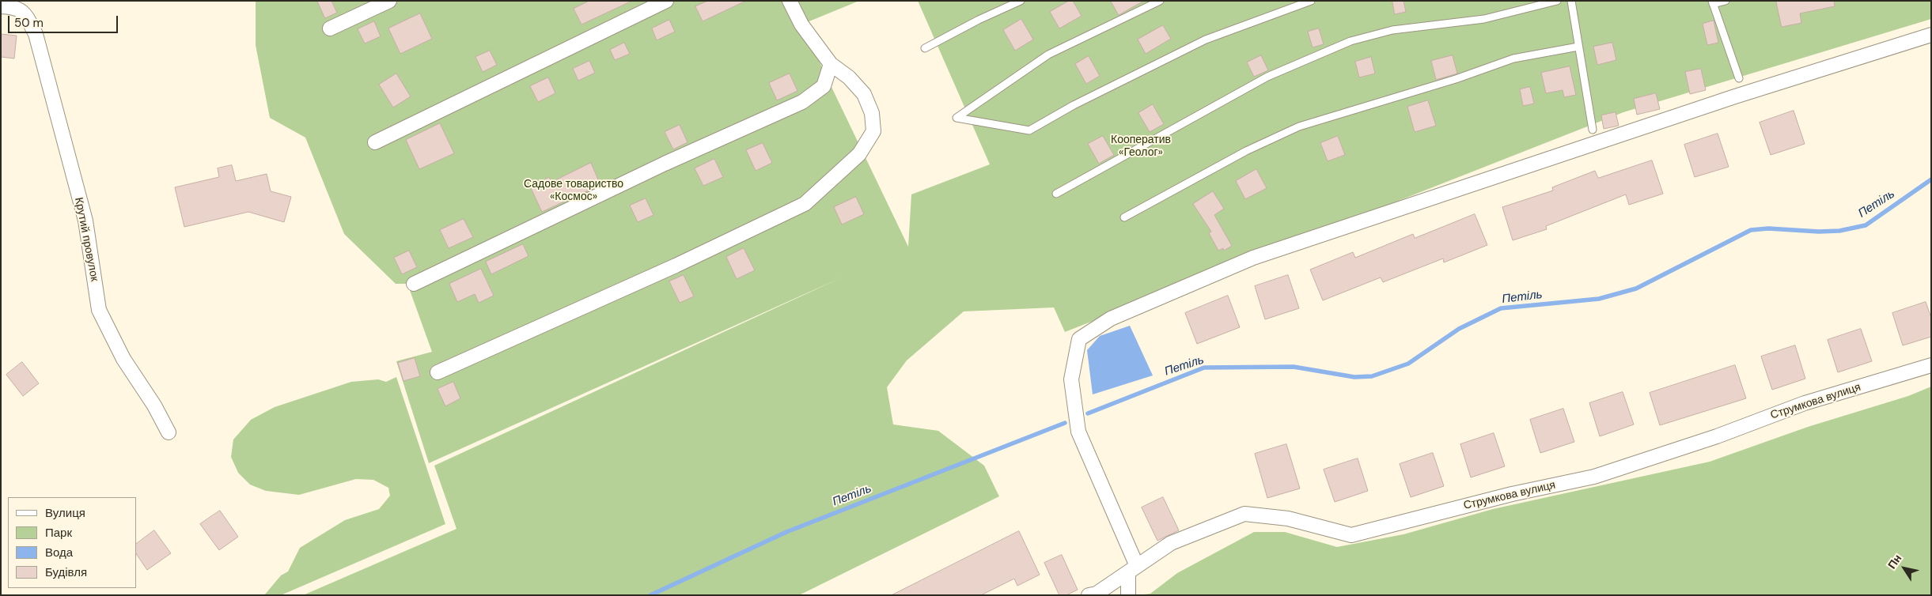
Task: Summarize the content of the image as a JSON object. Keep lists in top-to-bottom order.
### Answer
{
  "streets": {
    "street": ["Крутий провулок", "Струмкова вулиця"]
  },
  "water": ["Петіль"],
  "parks": ["Кооператив «Геолог»", "Садове товариство «Космос»"],
  "legend": [
    "Вулиця",
    "Парк",
    "Вода",
    "Будівля"
  ],
  "scale_bar": "50 m",
  "north": "top left"
}
